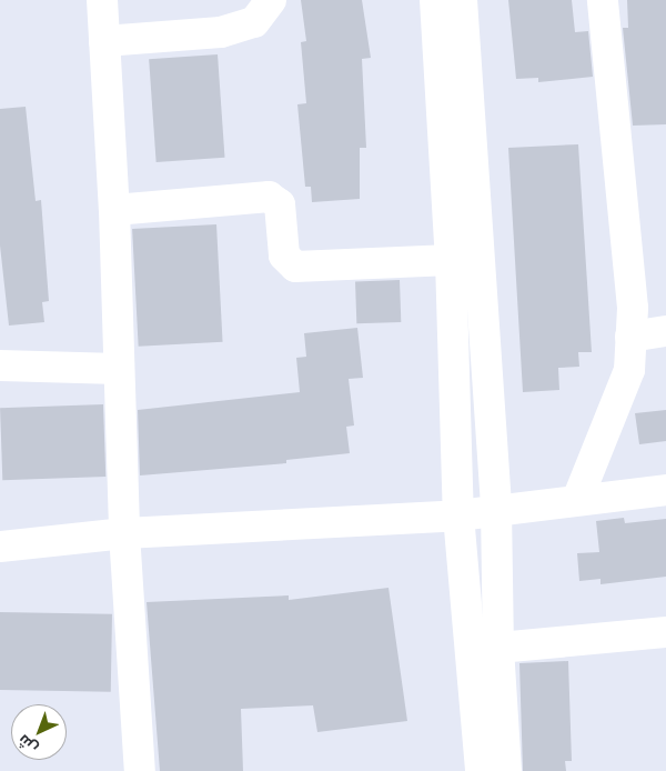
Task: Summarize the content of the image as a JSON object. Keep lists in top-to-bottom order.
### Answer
{
  "north": "bottom left"
}
